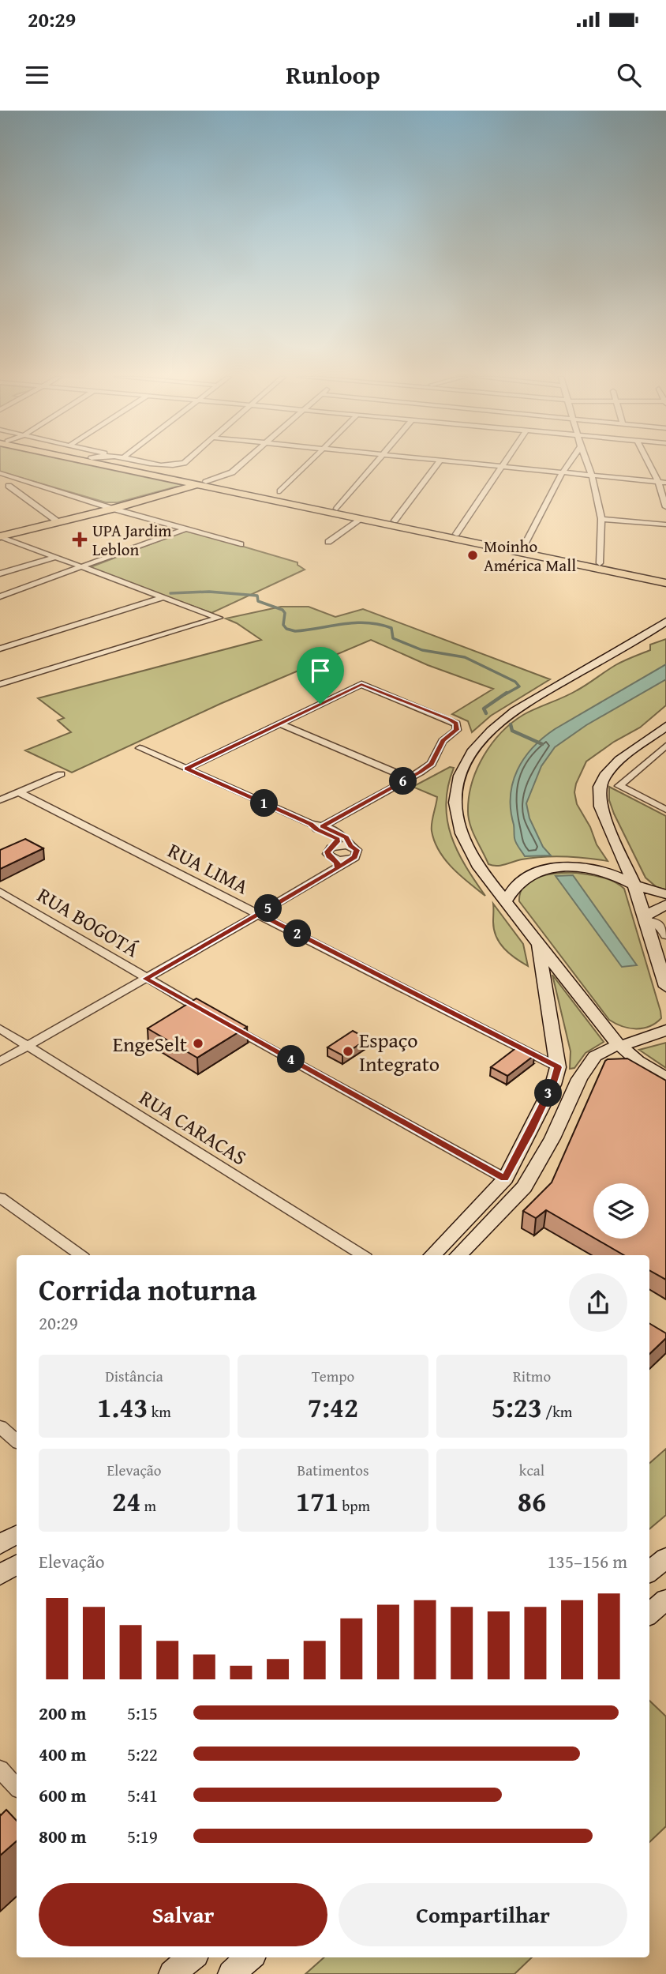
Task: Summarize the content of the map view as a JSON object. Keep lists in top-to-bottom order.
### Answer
{
  "streets": {
    "street": ["RUA LIMA", "RUA BOGOTÁ", "RUA CARACAS"]
  },
  "places": {
    "health": ["UPA Jardim Leblon"],
    "other": ["Moinho América Mall", "EngeSelt", "Espaço Integrato"]
  },
  "page": {
    "status": "20:29",
    "header": "Runloop",
    "pins": [
      "6",
      "1",
      "5",
      "2",
      "4",
      "3"
    ],
    "heading": ["Corrida noturna", "20:29"],
    "stats": [
      ["Distância", "1.43 km"],
      ["Tempo", "7:42"],
      ["Ritmo", "5:23 /km"],
      ["Elevação", "24 m"],
      ["Batimentos", "171 bpm"],
      ["kcal", "86"]
    ],
    "chart": ["Elevação", "135–156 m"],
    "list": [
      {
        "name": "200 m",
        "note": "5:15"
      },
      {
        "name": "400 m",
        "note": "5:22"
      },
      {
        "name": "600 m",
        "note": "5:41"
      },
      {
        "name": "800 m",
        "note": "5:19"
      }
    ],
    "buttons": ["Salvar", "Compartilhar"]
  }
}
